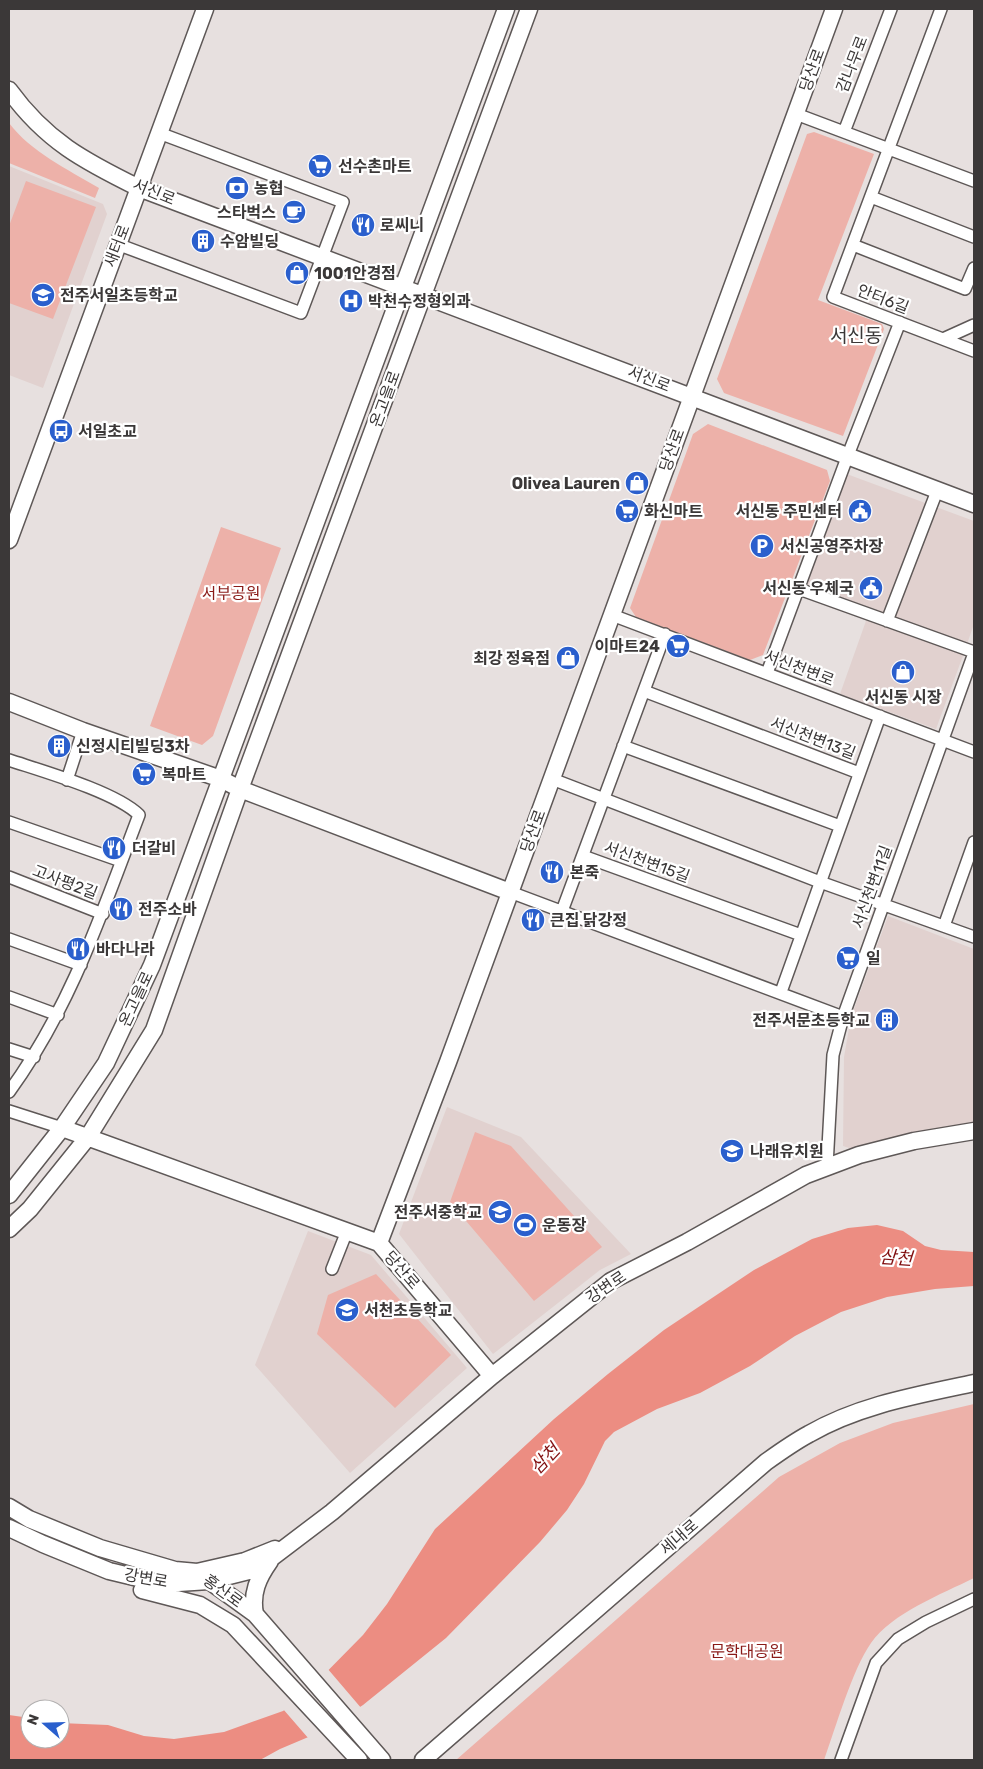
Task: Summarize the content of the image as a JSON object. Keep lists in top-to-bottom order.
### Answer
{
  "streets": {
    "street": [
      "감나무로",
      "당산로",
      "서신로",
      "새터로",
      "안터6길",
      "온고을로",
      "서신천변로",
      "서신천변13길",
      "서신천변15길",
      "고사평2길",
      "서신천변11길",
      "강변로",
      "세내로",
      "홍산로"
    ]
  },
  "crossings": [
    ["당산로", "서신로"],
    ["당산로", "서신천변로"],
    ["당산로", "강변로"],
    ["서신로", "새터로"],
    ["서신로", "온고을로"],
    ["서신천변로", "서신천변13길"],
    ["서신천변로", "서신천변15길"],
    ["서신천변로", "서신천변11길"],
    ["서신천변13길", "서신천변15길"],
    ["서신천변11길", "강변로"],
    ["강변로", "홍산로"]
  ],
  "districts": ["서신동"],
  "water": ["삼천"],
  "parks": ["서부공원", "문학대공원"],
  "places": {
    "supermarket": [
      "선수촌마트",
      "화신마트",
      "이마트24",
      "복마트",
      "일"
    ],
    "bank": ["농협"],
    "cafe": ["스타벅스"],
    "restaurant": [
      "로씨니",
      "더갈비",
      "본죽",
      "전주소바",
      "큰집 닭강정",
      "바다나라"
    ],
    "building": ["수암빌딩", "신정시티빌딩3차", "전주서문초등학교"],
    "shop": [
      "1001안경점",
      "Olivea Lauren",
      "최강 정육점",
      "서신동 시장"
    ],
    "school or university": [
      "전주서일초등학교",
      "나래유치원",
      "전주서중학교",
      "서천초등학교"
    ],
    "hospital": ["박천수정형외과"],
    "bus stop": ["서일초교"],
    "public building": ["서신동 주민센터", "서신동 우체국"],
    "parking": ["서신공영주차장"],
    "sports": ["운동장"]
  },
  "north": "left"
}
